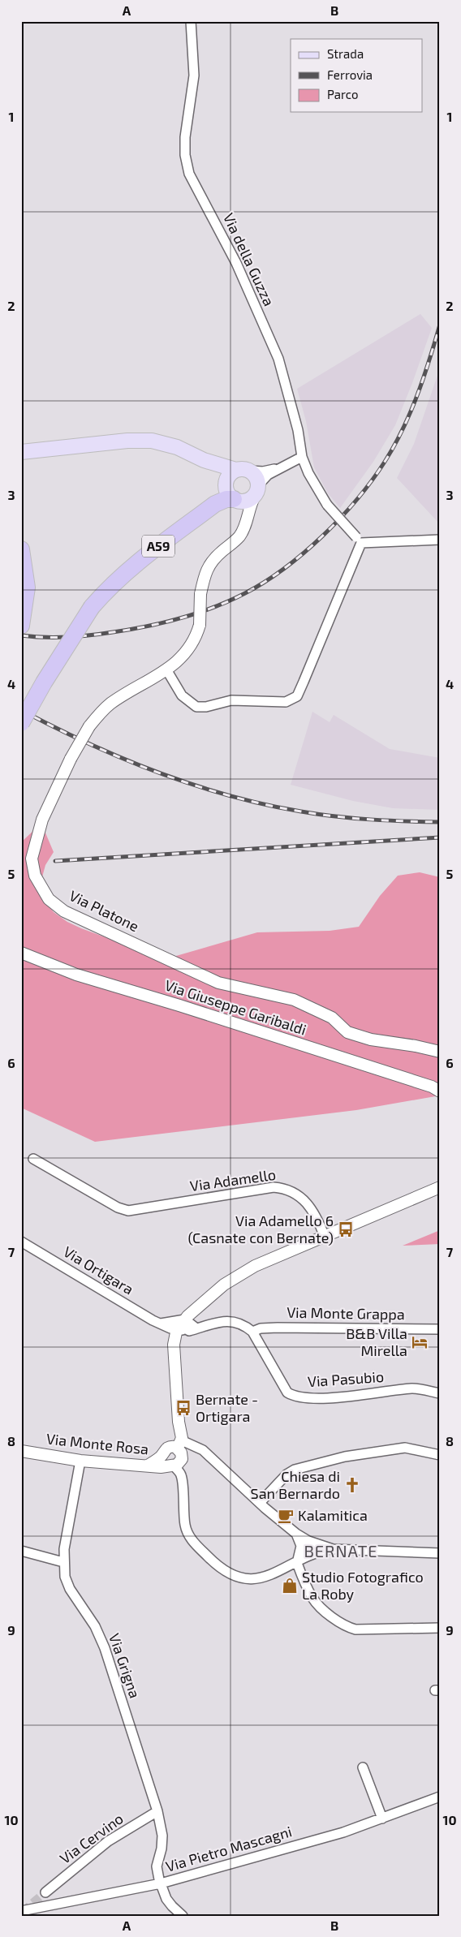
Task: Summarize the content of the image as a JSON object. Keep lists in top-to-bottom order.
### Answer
{
  "streets": {
    "highway": ["A59"],
    "street": [
      "Via della Guzza",
      "Via Platone",
      "Via Giuseppe Garibaldi",
      "Via Adamello",
      "Via Ortigara",
      "Via Monte Grappa",
      "Via Pasubio",
      "Via Monte Rosa",
      "Via Grigna",
      "Via Cervino",
      "Via Pietro Mascagni"
    ]
  },
  "crossings": [
    ["A59", "Via Platone"],
    ["Via Ortigara", "Via Pasubio"],
    ["Via Monte Grappa", "Via Pasubio"],
    ["Via Monte Rosa", "Via Grigna"],
    ["Via Grigna", "Via Cervino"],
    ["Via Grigna", "Via Pietro Mascagni"]
  ],
  "districts": ["BERNATE"],
  "places": {
    "bus stop": ["Via Adamello 6 (Casnate con Bernate)", "Bernate - Ortigara"],
    "hotel": ["B&B Villa Mirella"],
    "church": ["Chiesa di San Bernardo"],
    "cafe": ["Kalamitica"],
    "shop": ["Studio Fotografico La Roby"]
  },
  "legend": ["Strada", "Ferrovia", "Parco"],
  "grid": {
    "columns": ["A", "B"],
    "rows": [
      "1",
      "2",
      "3",
      "4",
      "5",
      "6",
      "7",
      "8",
      "9",
      "10"
    ]
  }
}
